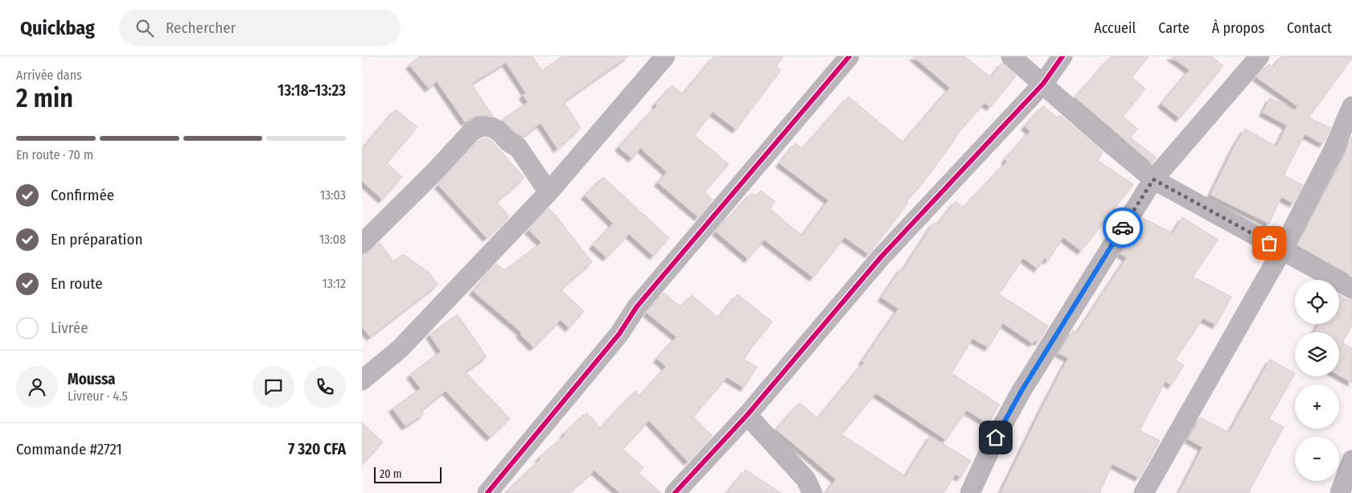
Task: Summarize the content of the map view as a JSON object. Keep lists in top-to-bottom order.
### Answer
{
  "scale_bar": "20 m",
  "page": {
    "header": "Quickbag",
    "search": "Rechercher",
    "nav": [
      "Accueil",
      "Carte",
      "À propos",
      "Contact"
    ],
    "heading": ["2 min", "Arrivée dans", "13:18–13:23"],
    "panel": [
      "Moussa",
      "Livreur · 4.5",
      "Commande #2721",
      "7 320 CFA"
    ],
    "bar": "En route · 70 m",
    "list": [
      ["Confirmée", "13:03"],
      ["En préparation", "13:08"],
      ["En route", "13:12"],
      "Livrée"
    ],
    "map_buttons": ["+", "−"],
    "scale": "20 m"
  }
}
